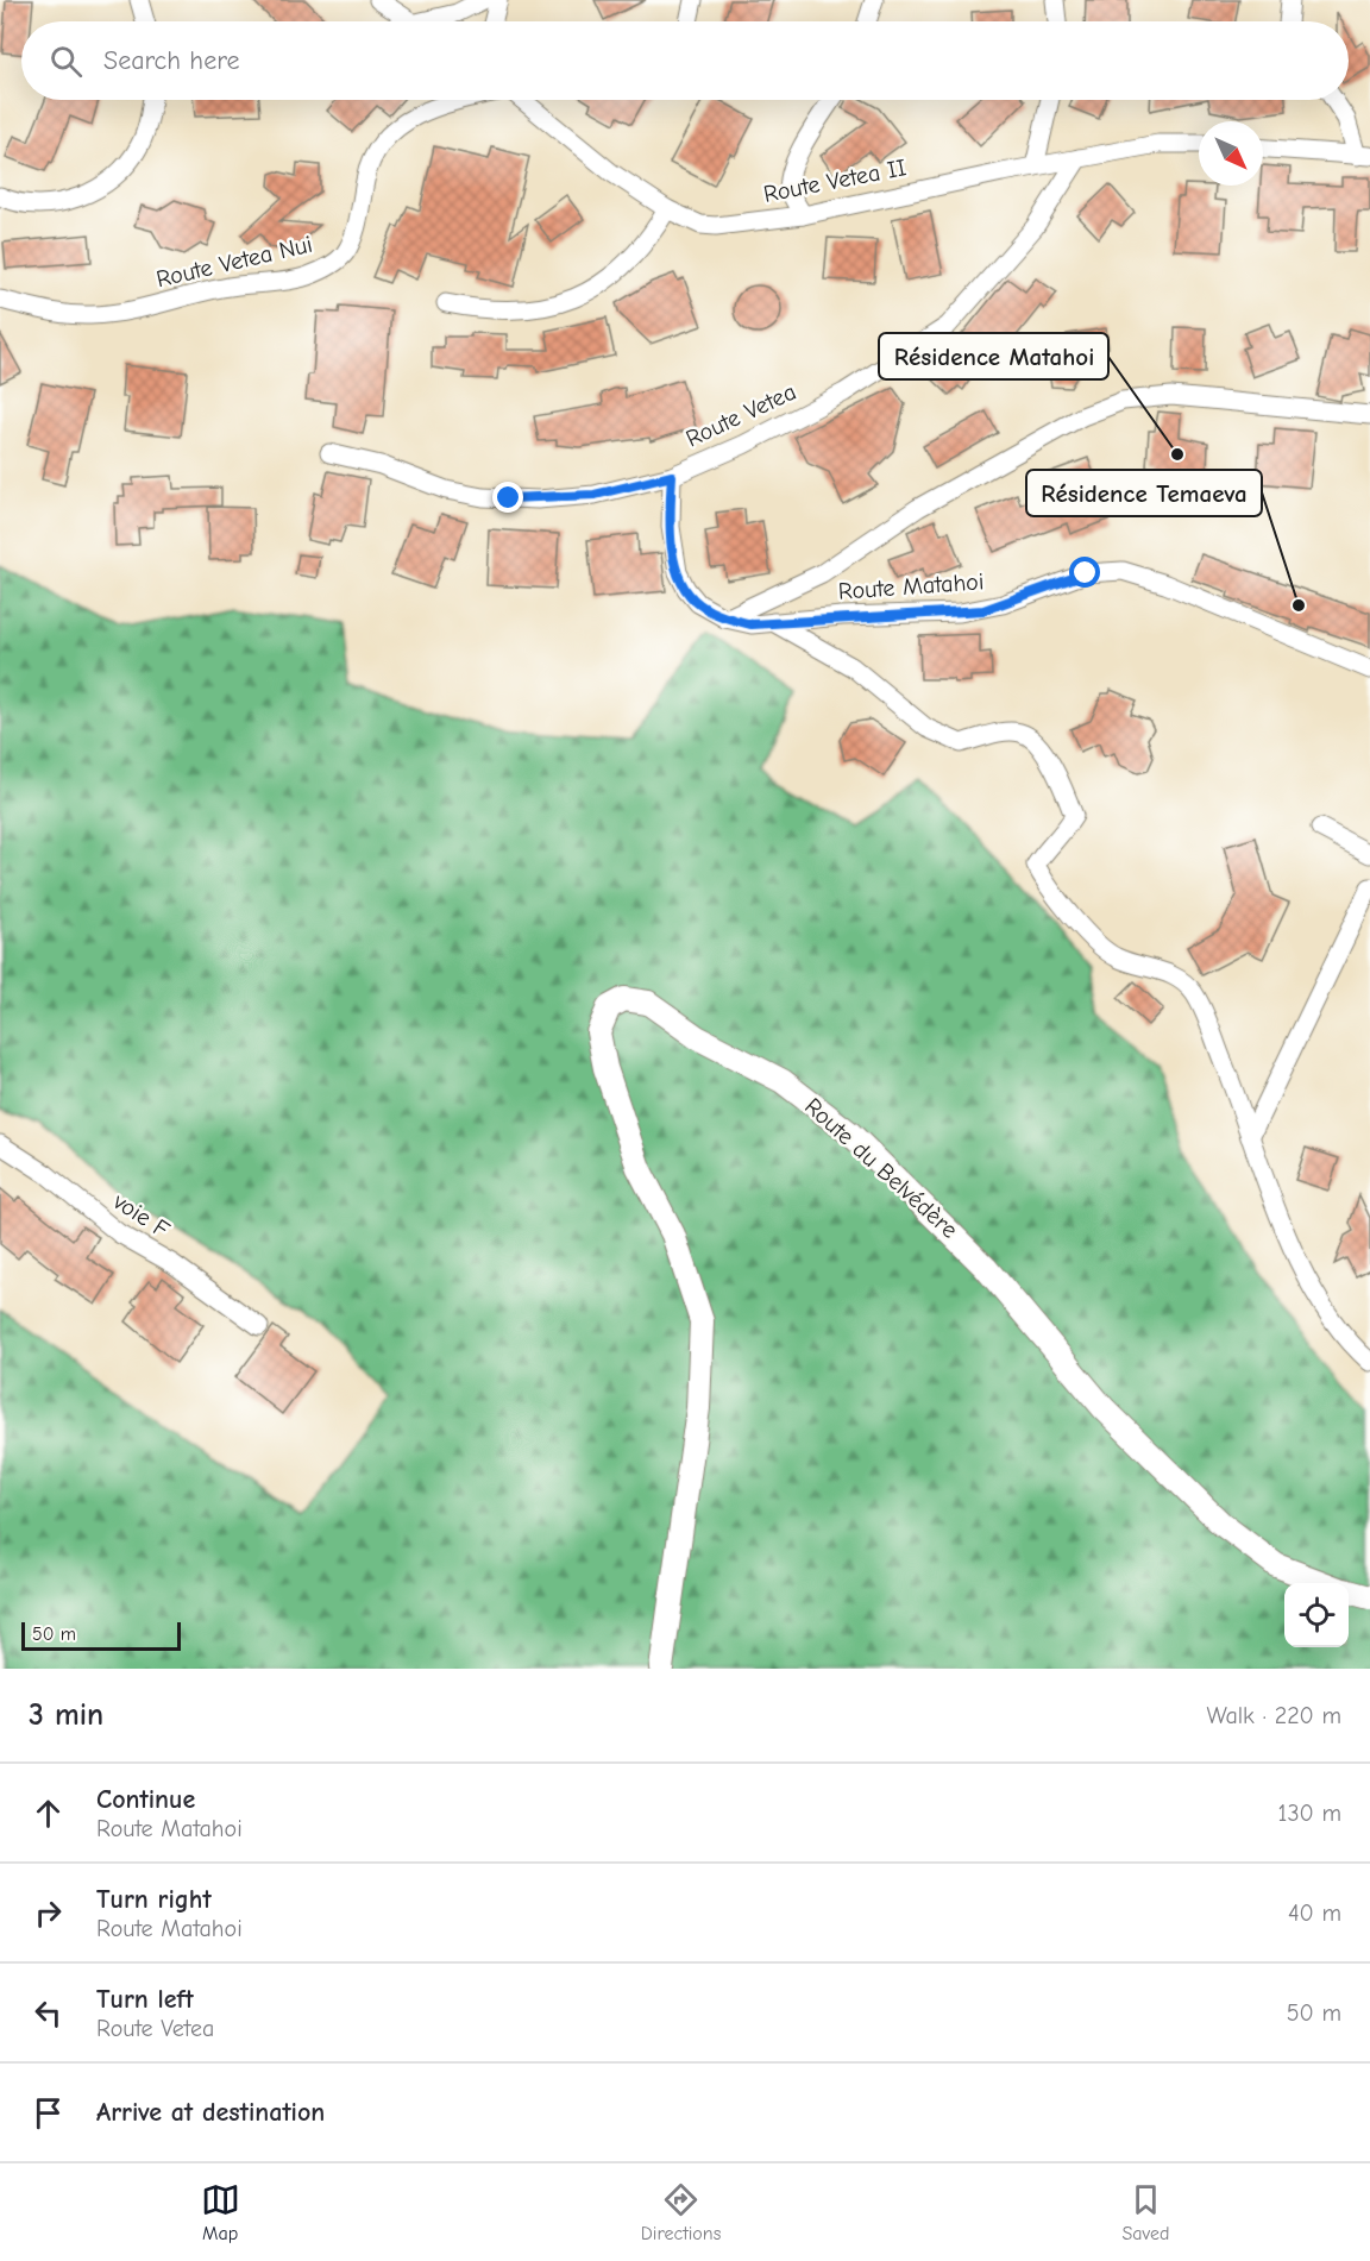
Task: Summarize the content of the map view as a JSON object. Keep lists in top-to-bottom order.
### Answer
{
  "streets": {
    "street": [
      "Route Vetea II",
      "Route Vetea Nui",
      "Route Vetea",
      "Route Matahoi",
      "Route du Belvédère",
      "voie F"
    ]
  },
  "crossings": [
    ["Route Vetea II", "Route Vetea"],
    ["Route Vetea", "Route Matahoi"]
  ],
  "places": ["Résidence Matahoi", "Résidence Temaeva"],
  "scale_bar": "50 m",
  "north": "bottom right",
  "page": {
    "search": "Search here",
    "scale": "50 m",
    "heading": ["3 min", "Walk · 220 m"],
    "list": [
      ["Continue", "Route Matahoi", "130 m"],
      ["Turn right", "Route Matahoi", "40 m"],
      ["Turn left", "Route Vetea", "50 m"],
      "Arrive at destination"
    ],
    "nav": ["Map", "Directions", "Saved"]
  }
}
